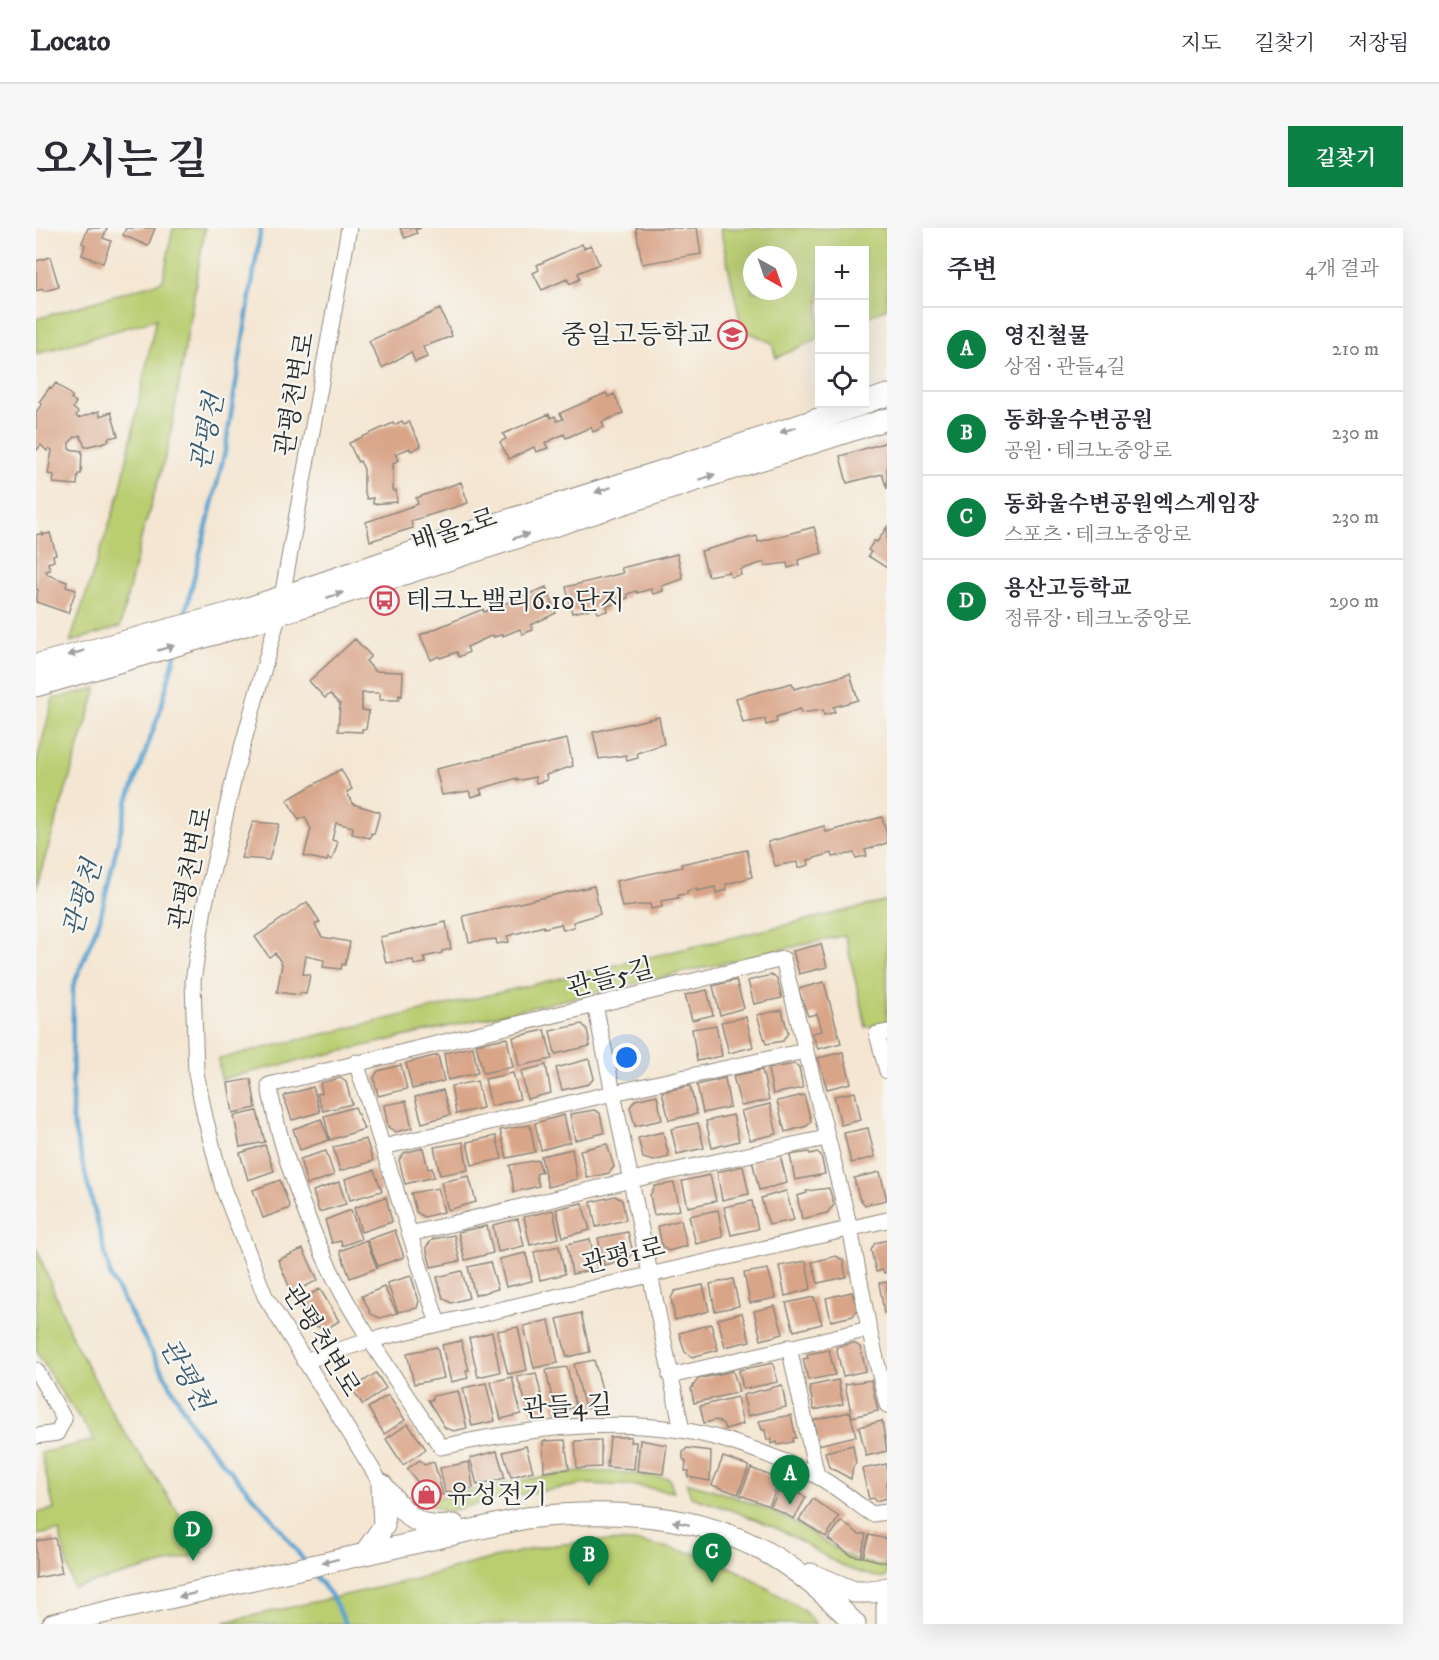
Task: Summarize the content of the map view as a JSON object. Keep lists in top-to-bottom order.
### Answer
{
  "streets": {
    "main road": ["배울2로"],
    "street": [
      "관평천변로",
      "관들5길",
      "관평1로",
      "관들4길"
    ]
  },
  "crossings": [
    ["관평천변로", "배울2로"],
    ["관평천변로", "관평1로"],
    ["관들5길", "관평1로"],
    ["관들5길", "관들4길"],
    ["관평1로", "관들4길"]
  ],
  "water": ["관평천"],
  "places": {
    "school or university": ["중일고등학교"],
    "bus stop": ["테크노밸리6.10단지"],
    "shop": ["유성전기"]
  },
  "north": "bottom right",
  "page": {
    "header": "Locato",
    "nav": ["지도", "길찾기", "저장됨"],
    "title": "오시는 길",
    "buttons": "길찾기",
    "heading": ["주변", "4개 결과"],
    "map_buttons": ["+", "−"],
    "list": [
      {
        "mark": "A",
        "name": "영진철물",
        "note": "상점 · 관들4길",
        "value": "210 m"
      },
      {
        "mark": "B",
        "name": "동화울수변공원",
        "note": "공원 · 테크노중앙로",
        "value": "230 m"
      },
      {
        "mark": "C",
        "name": "동화울수변공원엑스게임장",
        "note": "스포츠 · 테크노중앙로",
        "value": "230 m"
      },
      {
        "mark": "D",
        "name": "용산고등학교",
        "note": "정류장 · 테크노중앙로",
        "value": "290 m"
      }
    ],
    "pins": [
      "A",
      "D",
      "C",
      "B"
    ]
  }
}
